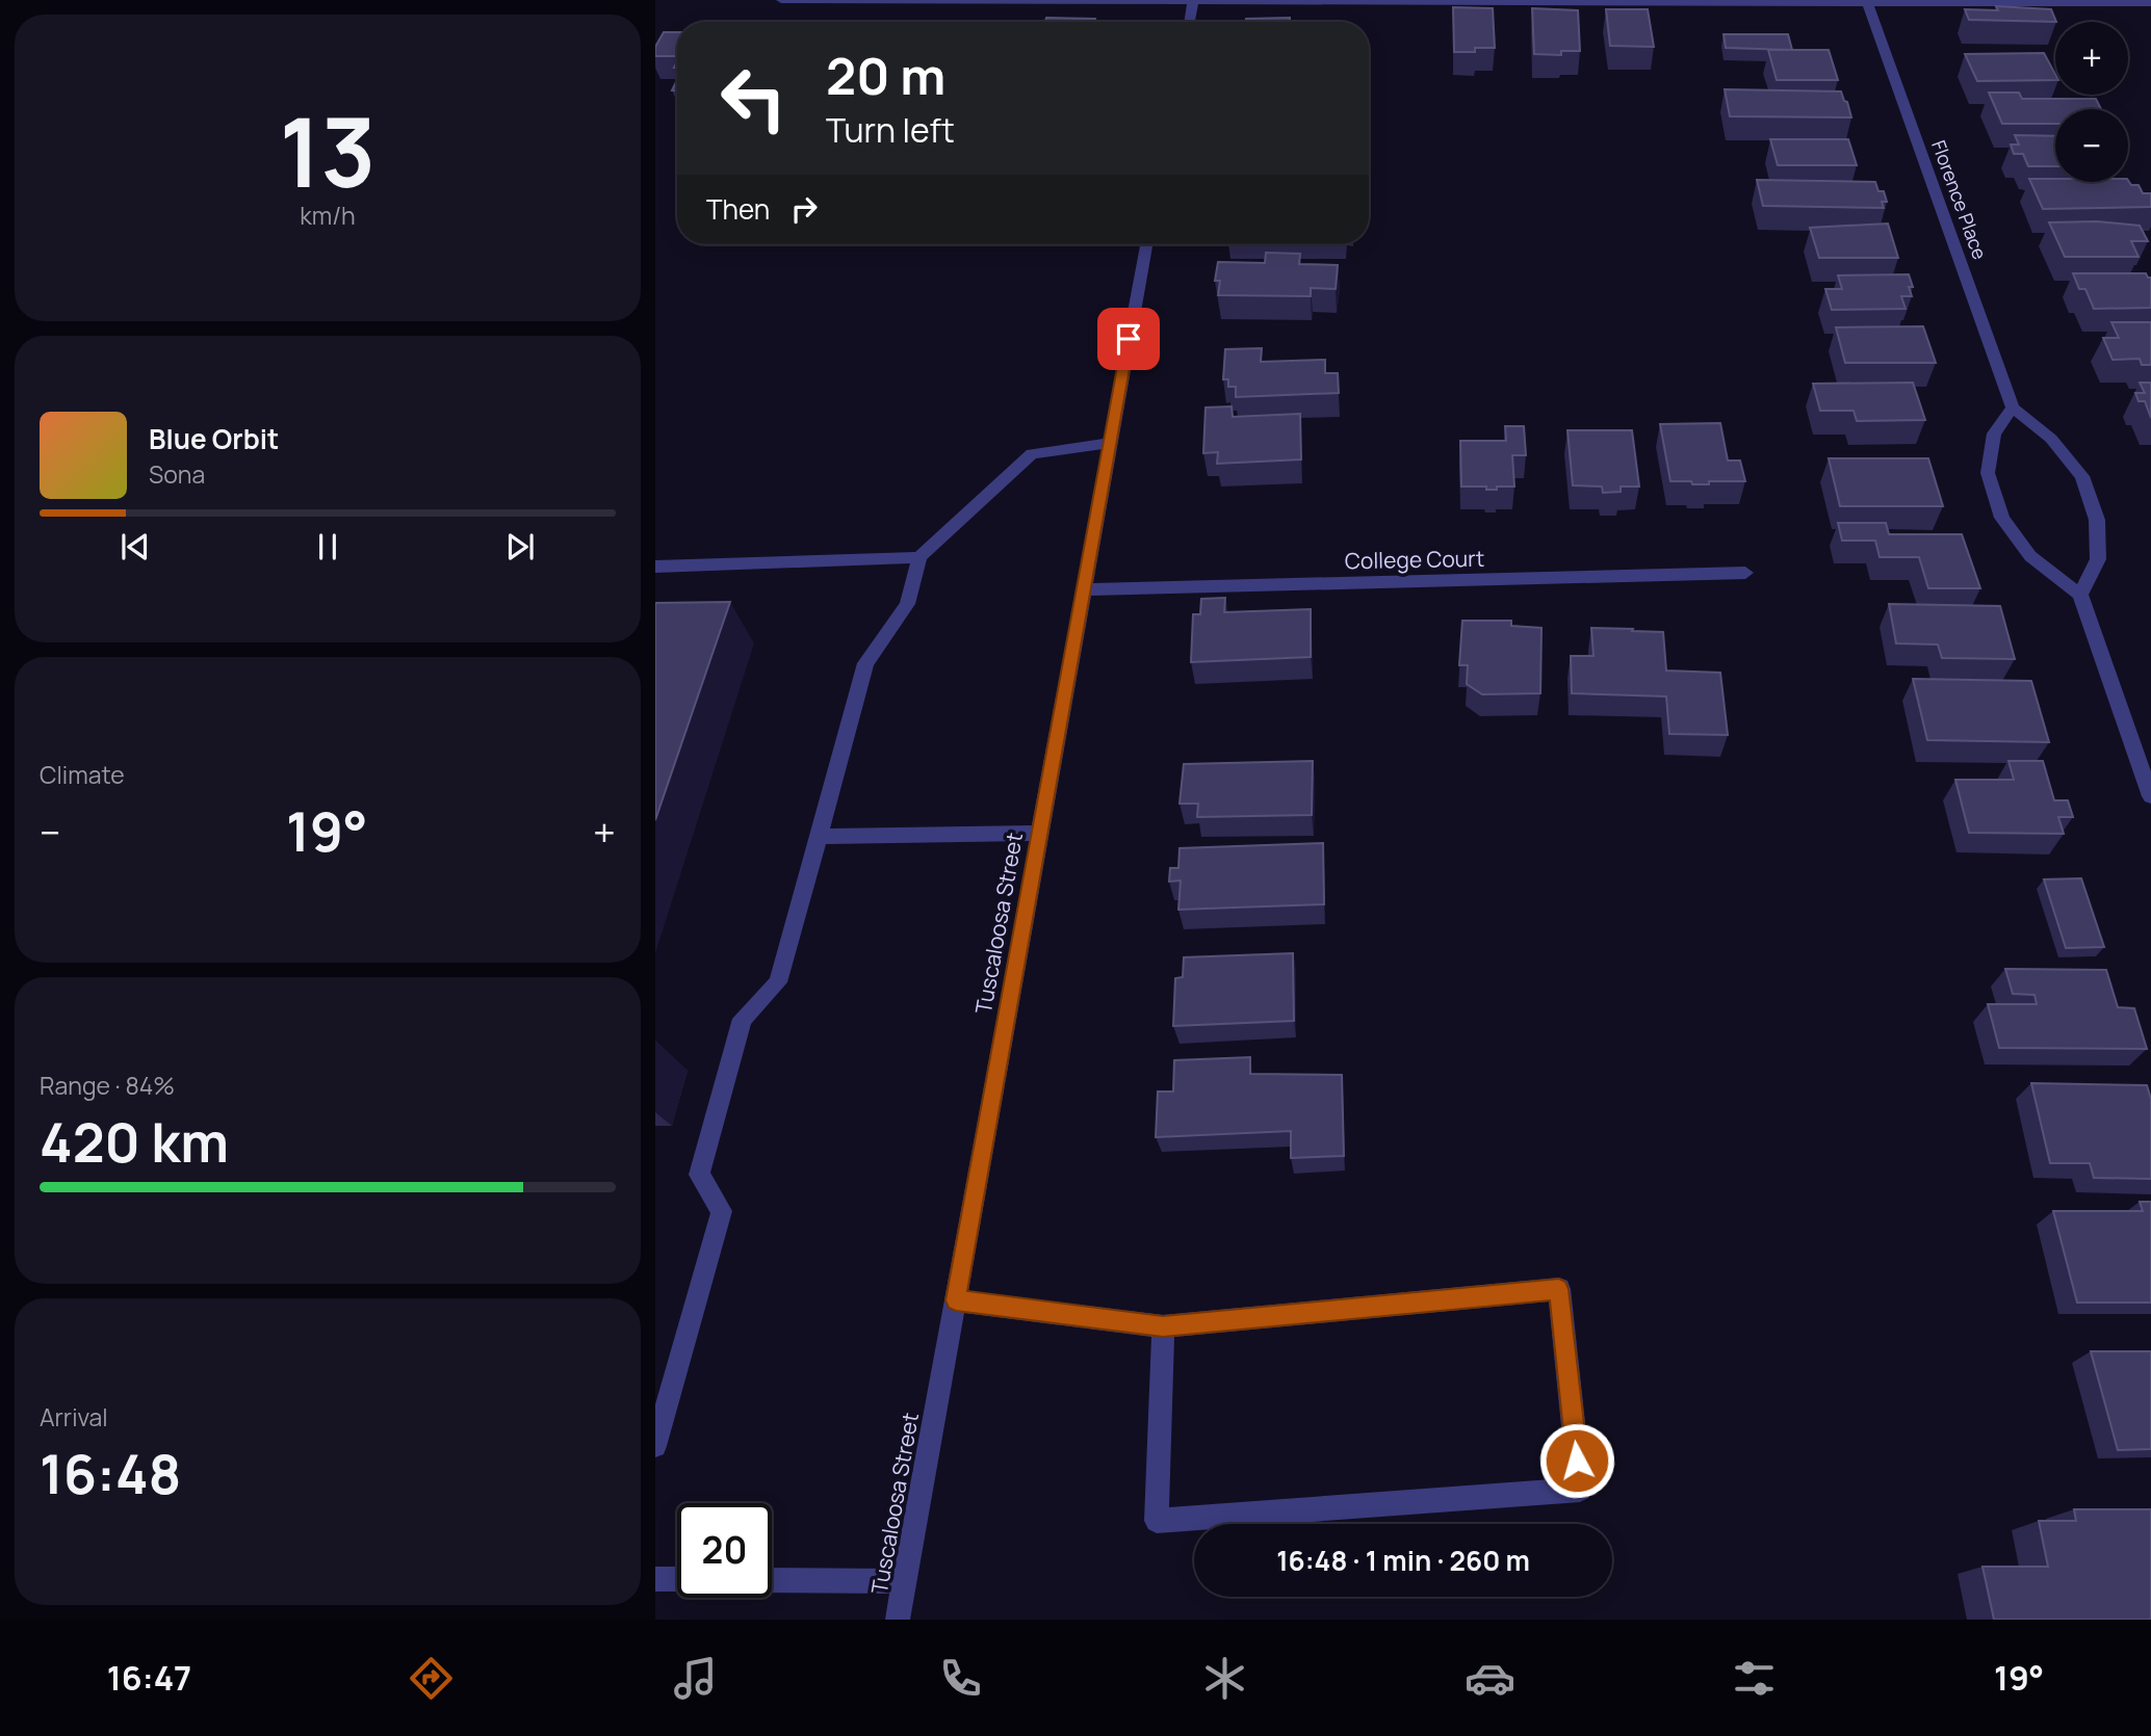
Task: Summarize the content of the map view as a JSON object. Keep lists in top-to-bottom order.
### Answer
{
  "streets": {
    "street": ["Florence Place", "College Court", "Tuscaloosa Street"]
  },
  "crossings": [
    ["College Court", "Tuscaloosa Street"]
  ],
  "page": {
    "tile": [
      ["13", "km/h"],
      "Climate",
      ["Range · 84%", "420 km"],
      ["Arrival", "16:48"]
    ],
    "map_buttons": ["+", "−"],
    "turn": ["20 m", "Turn left"],
    "then": "Then",
    "song": ["Blue Orbit", "Sona"],
    "heat": ["−", "19°", "+"],
    "limit": "20",
    "trip": "16:48 · 1 min · 260 m",
    "tabs": ["16:47", "19°"]
  }
}
